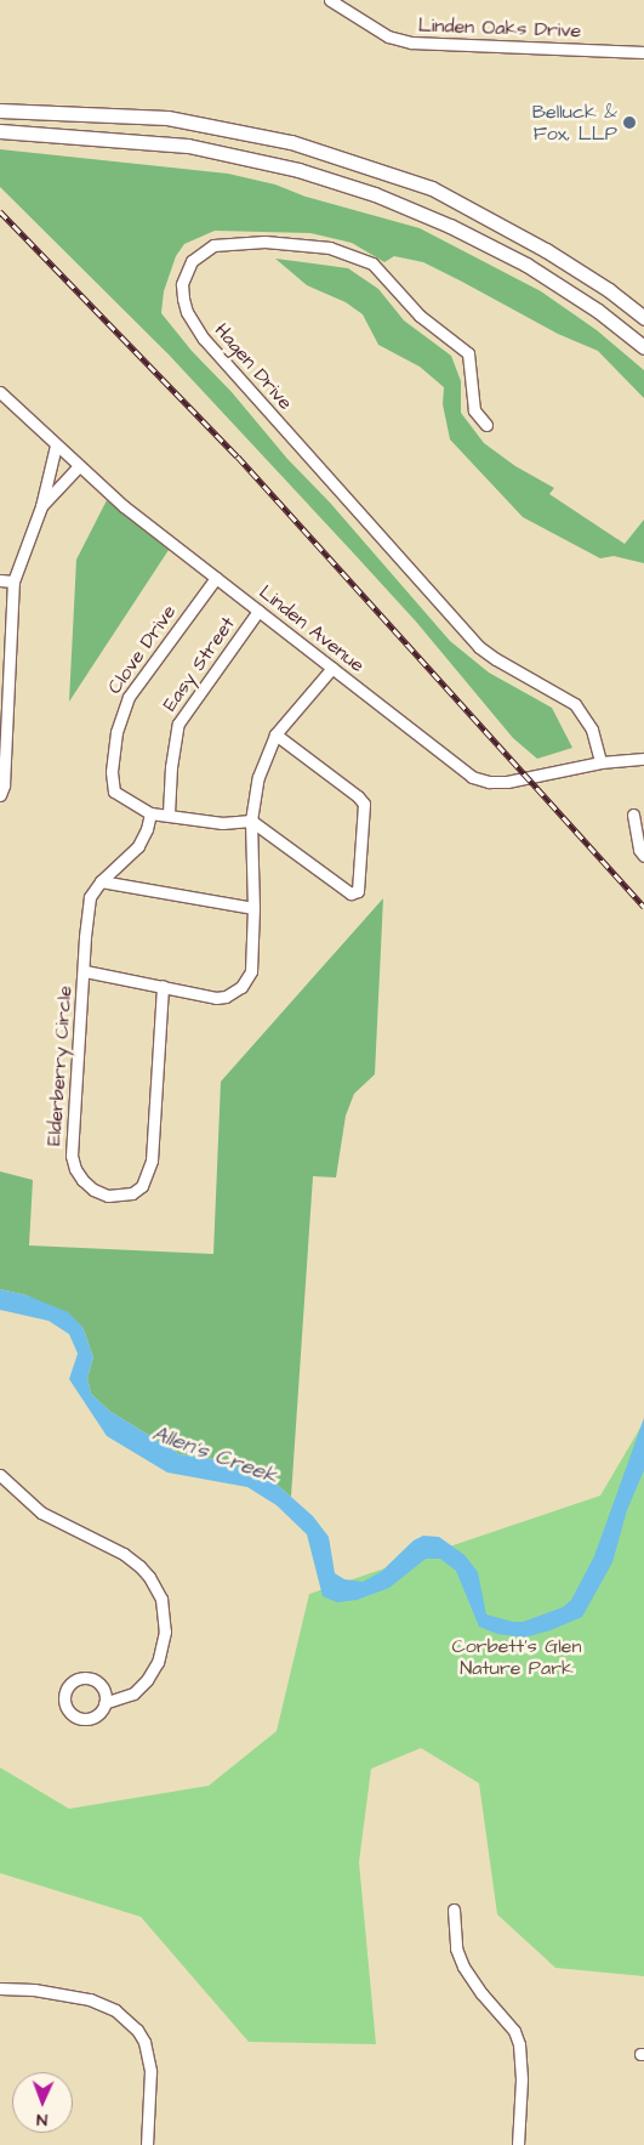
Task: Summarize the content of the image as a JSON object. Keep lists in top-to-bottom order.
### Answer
{
  "streets": {
    "street": [
      "Linden Oaks Drive",
      "Hagen Drive",
      "Linden Avenue",
      "Clove Drive",
      "Easy Street",
      "Elderberry Circle"
    ]
  },
  "crossings": [
    ["Hagen Drive", "Linden Avenue"],
    ["Linden Avenue", "Clove Drive"],
    ["Linden Avenue", "Easy Street"],
    ["Clove Drive", "Elderberry Circle"]
  ],
  "water": ["Allen's Creek"],
  "parks": ["Corbett's Glen Nature Park"],
  "places": ["Belluck & Fox, LLP"],
  "north": "bottom"
}
